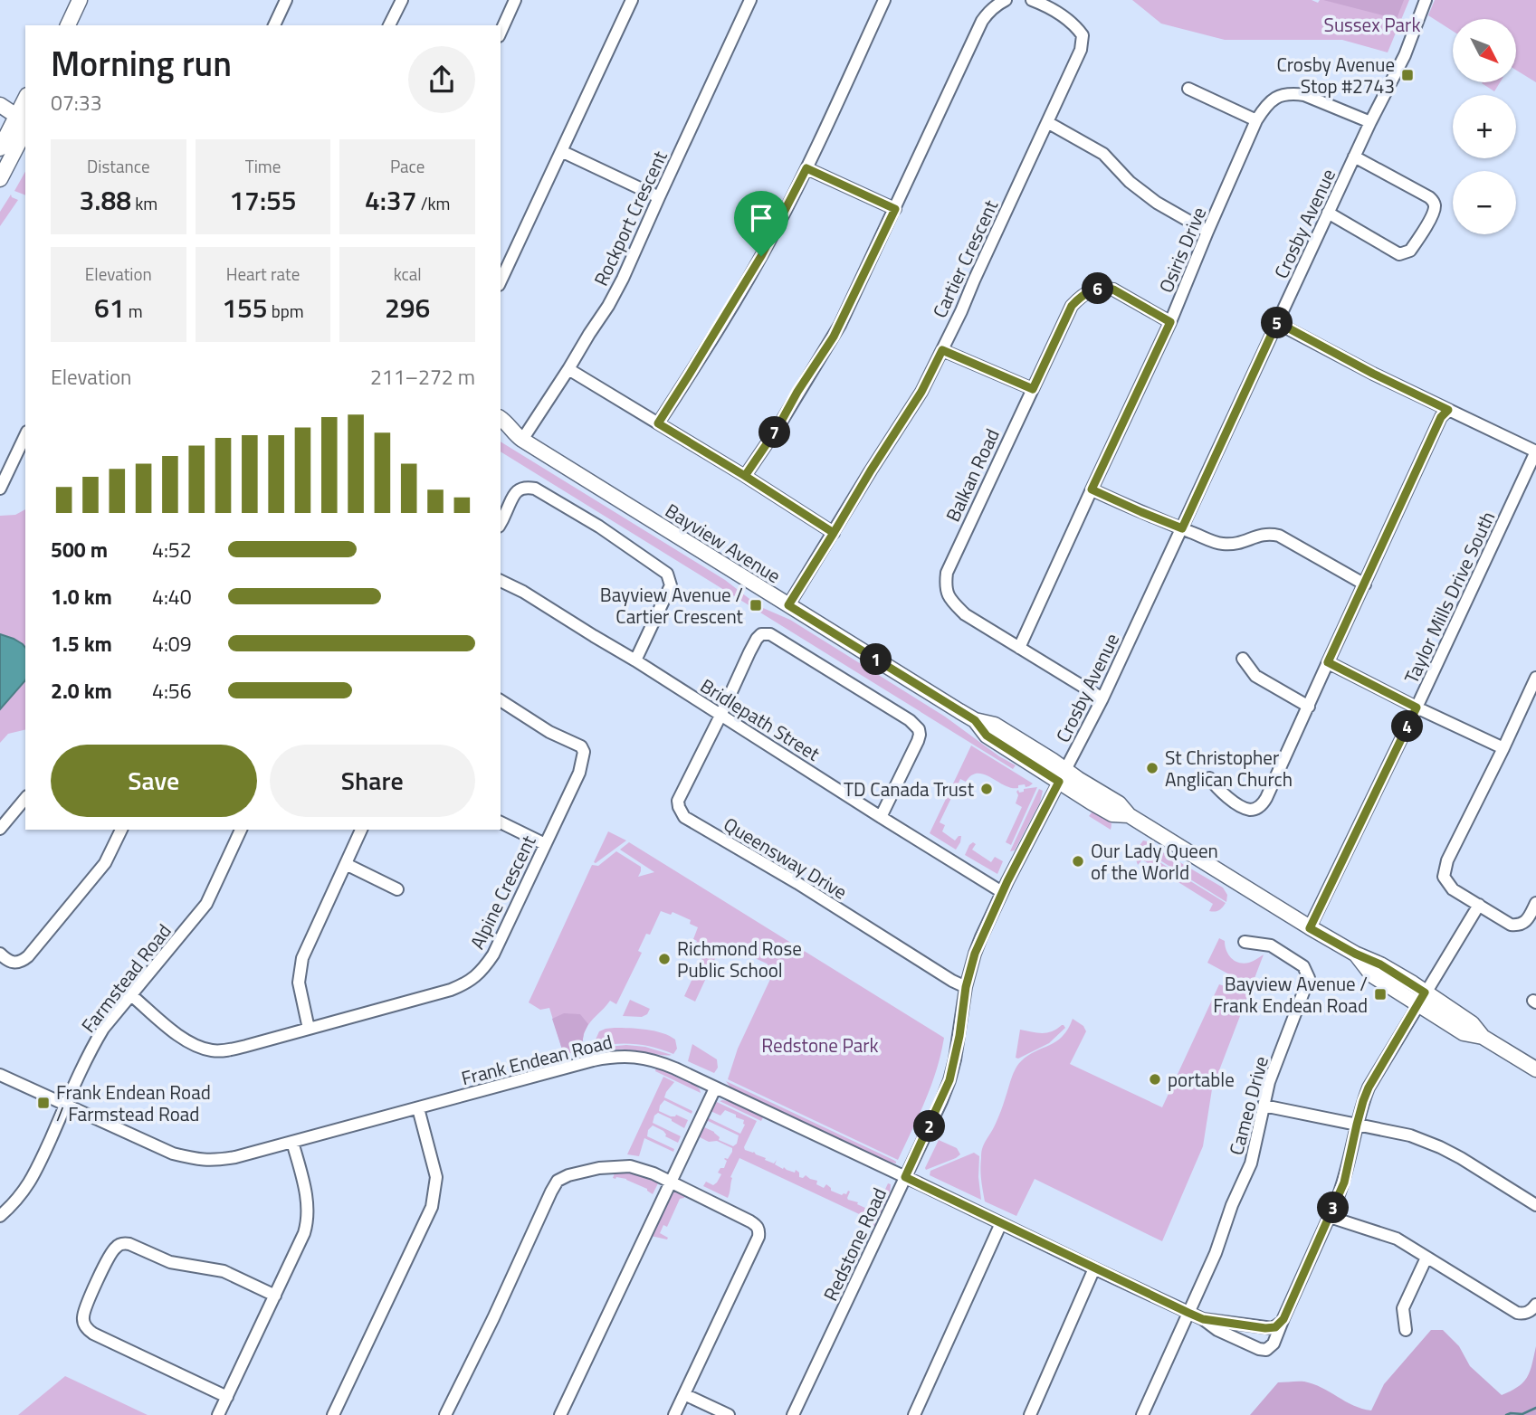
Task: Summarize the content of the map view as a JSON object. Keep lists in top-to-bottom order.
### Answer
{
  "streets": {
    "main road": ["Bayview Avenue"],
    "street": [
      "Rockport Crescent",
      "Crosby Avenue",
      "Osiris Drive",
      "Cartier Crescent",
      "Balkan Road",
      "Taylor Mills Drive South",
      "Bridlepath Street",
      "Queensway Drive",
      "Alpine Crescent",
      "Farmstead Road",
      "Frank Endean Road",
      "Cameo Drive",
      "Redstone Road"
    ]
  },
  "crossings": [
    ["Rockport Crescent", "Bayview Avenue"],
    ["Crosby Avenue", "Osiris Drive"],
    ["Crosby Avenue", "Balkan Road"],
    ["Crosby Avenue", "Bayview Avenue"],
    ["Crosby Avenue", "Redstone Road"],
    ["Osiris Drive", "Balkan Road"],
    ["Cartier Crescent", "Bayview Avenue"],
    ["Bayview Avenue", "Taylor Mills Drive South"],
    ["Bayview Avenue", "Redstone Road"],
    ["Bridlepath Street", "Queensway Drive"],
    ["Bridlepath Street", "Redstone Road"],
    ["Queensway Drive", "Redstone Road"],
    ["Alpine Crescent", "Farmstead Road"],
    ["Farmstead Road", "Frank Endean Road"],
    ["Frank Endean Road", "Cameo Drive"],
    ["Frank Endean Road", "Redstone Road"]
  ],
  "parks": ["Sussex Park", "Redstone Park"],
  "places": {
    "transit": [
      "Crosby Avenue Stop #2743",
      "Bayview Avenue / Cartier Crescent",
      "Bayview Avenue / Frank Endean Road",
      "Frank Endean Road / Farmstead Road"
    ],
    "other": [
      "St Christopher Anglican Church",
      "TD Canada Trust",
      "Our Lady Queen of the World",
      "Richmond Rose Public School",
      "portable"
    ]
  },
  "north": "bottom right",
  "page": {
    "map_buttons": ["+", "−"],
    "heading": ["Morning run", "07:33"],
    "stats": [
      ["Distance", "3.88 km"],
      ["Time", "17:55"],
      ["Pace", "4:37 /km"],
      ["Elevation", "61 m"],
      ["Heart rate", "155 bpm"],
      ["kcal", "296"]
    ],
    "pins": [
      "6",
      "5",
      "7",
      "1",
      "4",
      "2",
      "3"
    ],
    "chart": ["Elevation", "211–272 m"],
    "list": [
      {
        "name": "500 m",
        "note": "4:52"
      },
      {
        "name": "1.0 km",
        "note": "4:40"
      },
      {
        "name": "1.5 km",
        "note": "4:09"
      },
      {
        "name": "2.0 km",
        "note": "4:56"
      }
    ],
    "buttons": ["Save", "Share"]
  }
}
